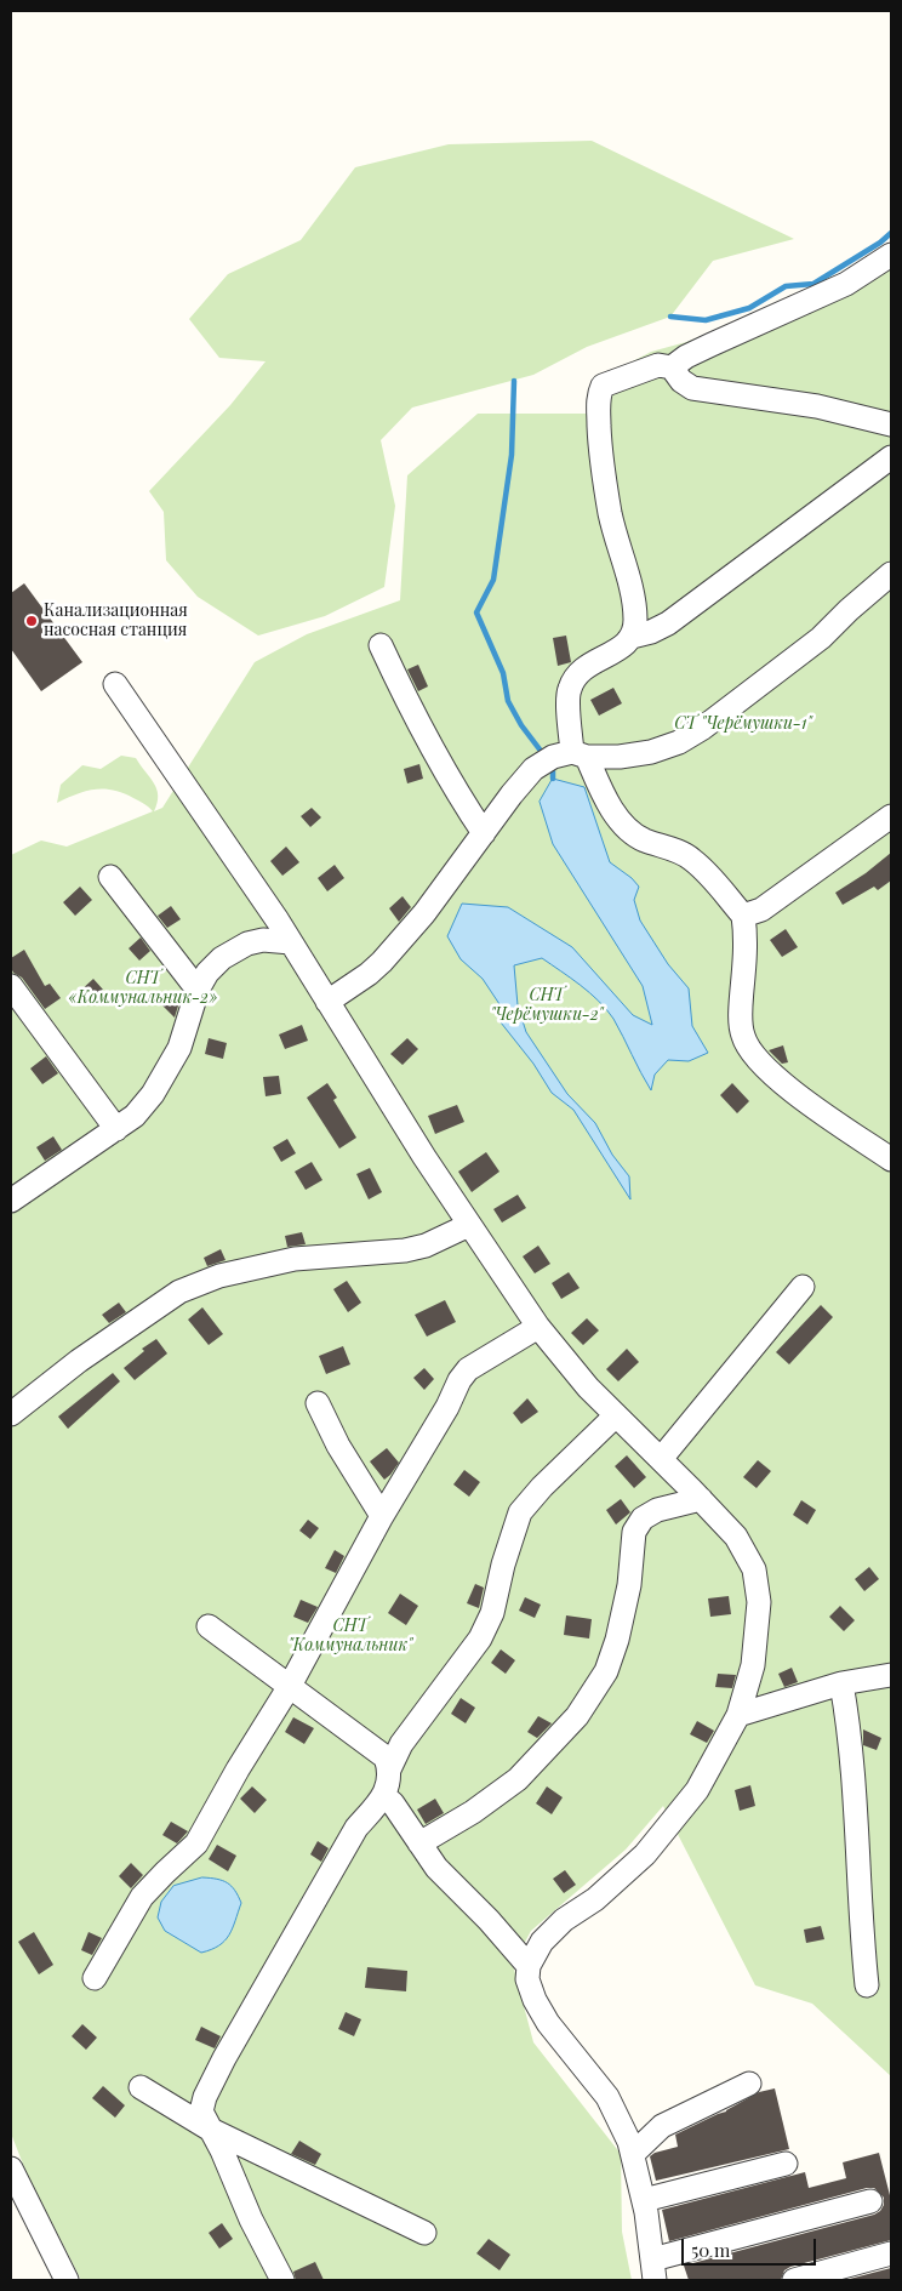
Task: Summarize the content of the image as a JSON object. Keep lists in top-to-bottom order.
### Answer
{
  "parks": [
    "СТ \"Черёмушки-1\"",
    "СНТ «Коммунальник-2»",
    "СНТ \"Черёмушки-2\"",
    "СНТ \"Коммунальник\""
  ],
  "places": ["Канализационная насосная станция"],
  "scale_bar": "50 m"
}
